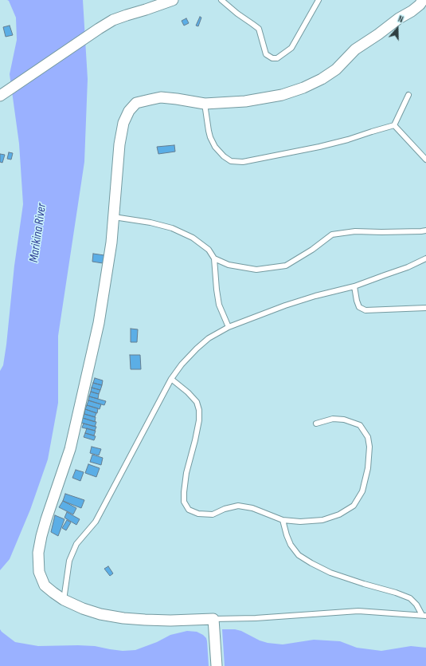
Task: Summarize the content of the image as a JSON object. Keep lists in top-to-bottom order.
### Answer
{
  "water": ["Marikina River"],
  "north": "top"
}
